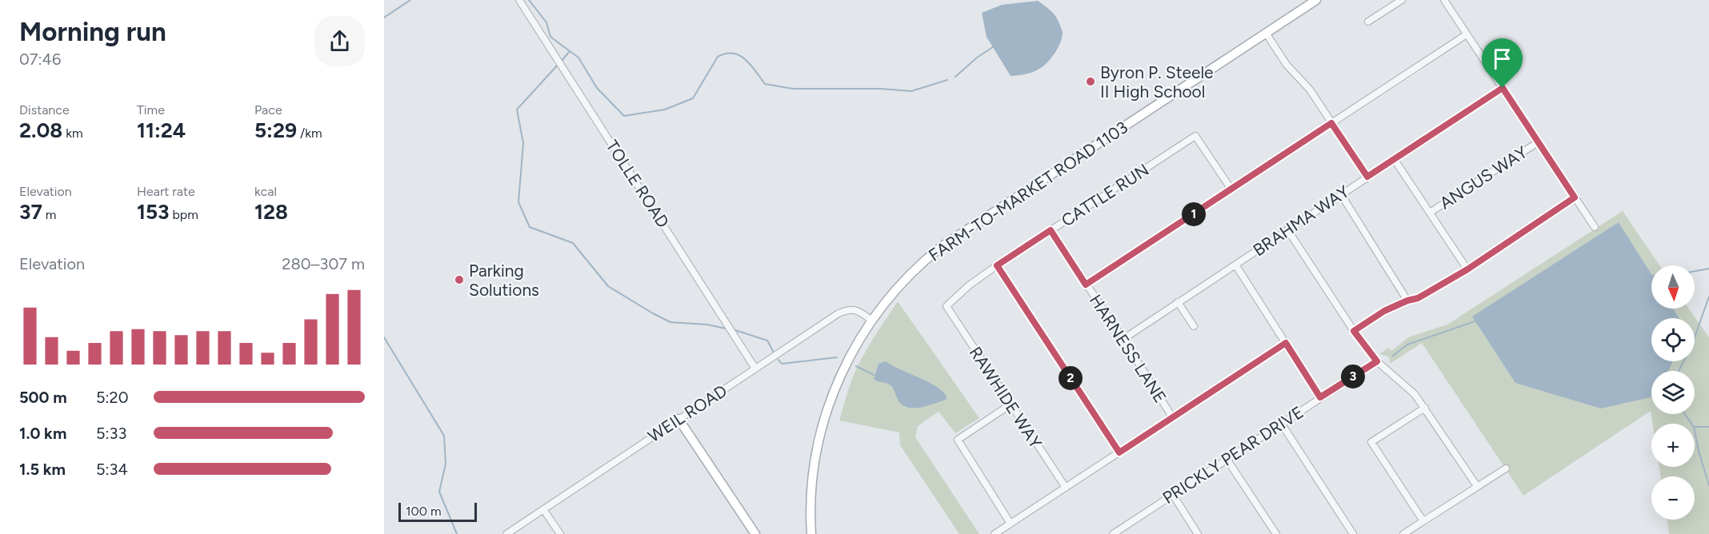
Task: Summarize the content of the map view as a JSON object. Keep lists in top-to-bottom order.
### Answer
{
  "streets": {
    "main road": ["FARM-TO-MARKET ROAD 1103"],
    "street": [
      "ANGUS WAY",
      "TOLLE ROAD",
      "CATTLE RUN",
      "BRAHMA WAY",
      "HARNESS LANE",
      "RAWHIDE WAY",
      "WEIL ROAD",
      "PRICKLY PEAR DRIVE"
    ]
  },
  "crossings": [
    ["TOLLE ROAD", "WEIL ROAD"],
    ["FARM-TO-MARKET ROAD 1103", "WEIL ROAD"],
    ["CATTLE RUN", "HARNESS LANE"],
    ["CATTLE RUN", "RAWHIDE WAY"],
    ["BRAHMA WAY", "HARNESS LANE"]
  ],
  "places": ["Byron P. Steele II High School", "Parking Solutions"],
  "scale_bar": "100 m",
  "north": "bottom",
  "page": {
    "heading": ["Morning run", "07:46"],
    "stats": [
      ["Distance", "2.08 km"],
      ["Time", "11:24"],
      ["Pace", "5:29 /km"],
      ["Elevation", "37 m"],
      ["Heart rate", "153 bpm"],
      ["kcal", "128"]
    ],
    "pins": ["1", "3", "2"],
    "chart": ["Elevation", "280–307 m"],
    "map_buttons": ["+", "−"],
    "list": [
      {
        "name": "500 m",
        "note": "5:20"
      },
      {
        "name": "1.0 km",
        "note": "5:33"
      },
      {
        "name": "1.5 km",
        "note": "5:34"
      }
    ],
    "scale": "100 m"
  }
}
